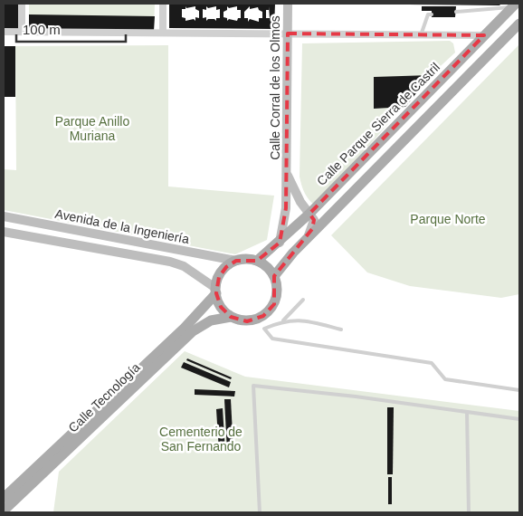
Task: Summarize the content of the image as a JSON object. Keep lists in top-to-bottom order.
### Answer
{
  "streets": {
    "main road": ["Calle Parque Sierra de Castril", "Calle Tecnología"],
    "street": ["Calle Corral de los Olmos", "Avenida de la Ingeniería"]
  },
  "crossings": [
    ["Calle Corral de los Olmos", "Calle Parque Sierra de Castril"],
    ["Calle Parque Sierra de Castril", "Avenida de la Ingeniería"],
    ["Calle Parque Sierra de Castril", "Calle Tecnología"],
    ["Avenida de la Ingeniería", "Calle Tecnología"]
  ],
  "parks": ["Parque Anillo Muriana", "Parque Norte", "Cementerio de San Fernando"],
  "scale_bar": "100 m"
}
